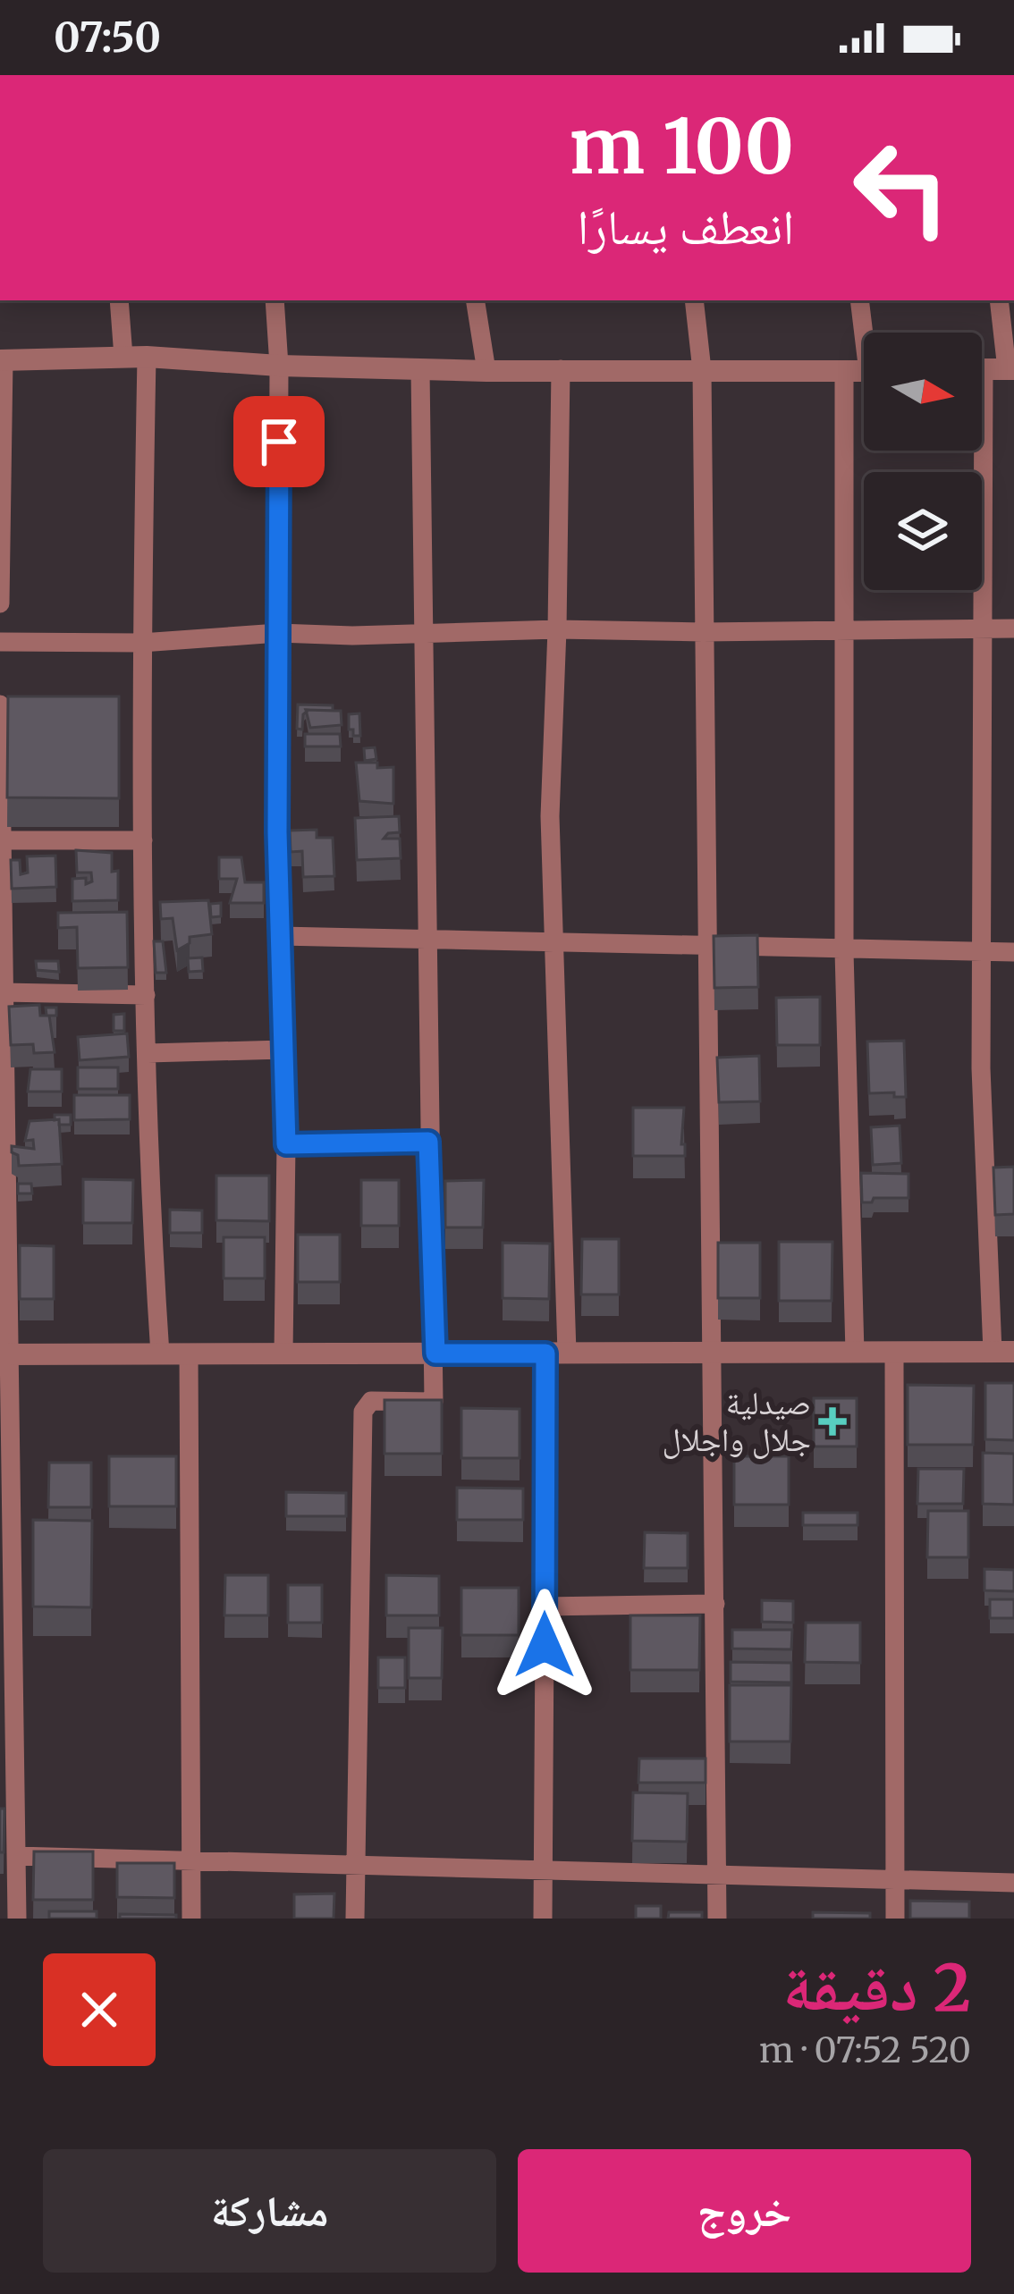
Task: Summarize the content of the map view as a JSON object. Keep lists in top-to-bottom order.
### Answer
{
  "places": {
    "health": ["صيدلية جلال واجلال"]
  },
  "north": "right",
  "page": {
    "status": "07:50",
    "turn": ["100 m", "انعطف يسارًا"],
    "heading": ["2 دقيقة", "520 m · 07:52"],
    "buttons": ["خروج", "مشاركة"]
  }
}
